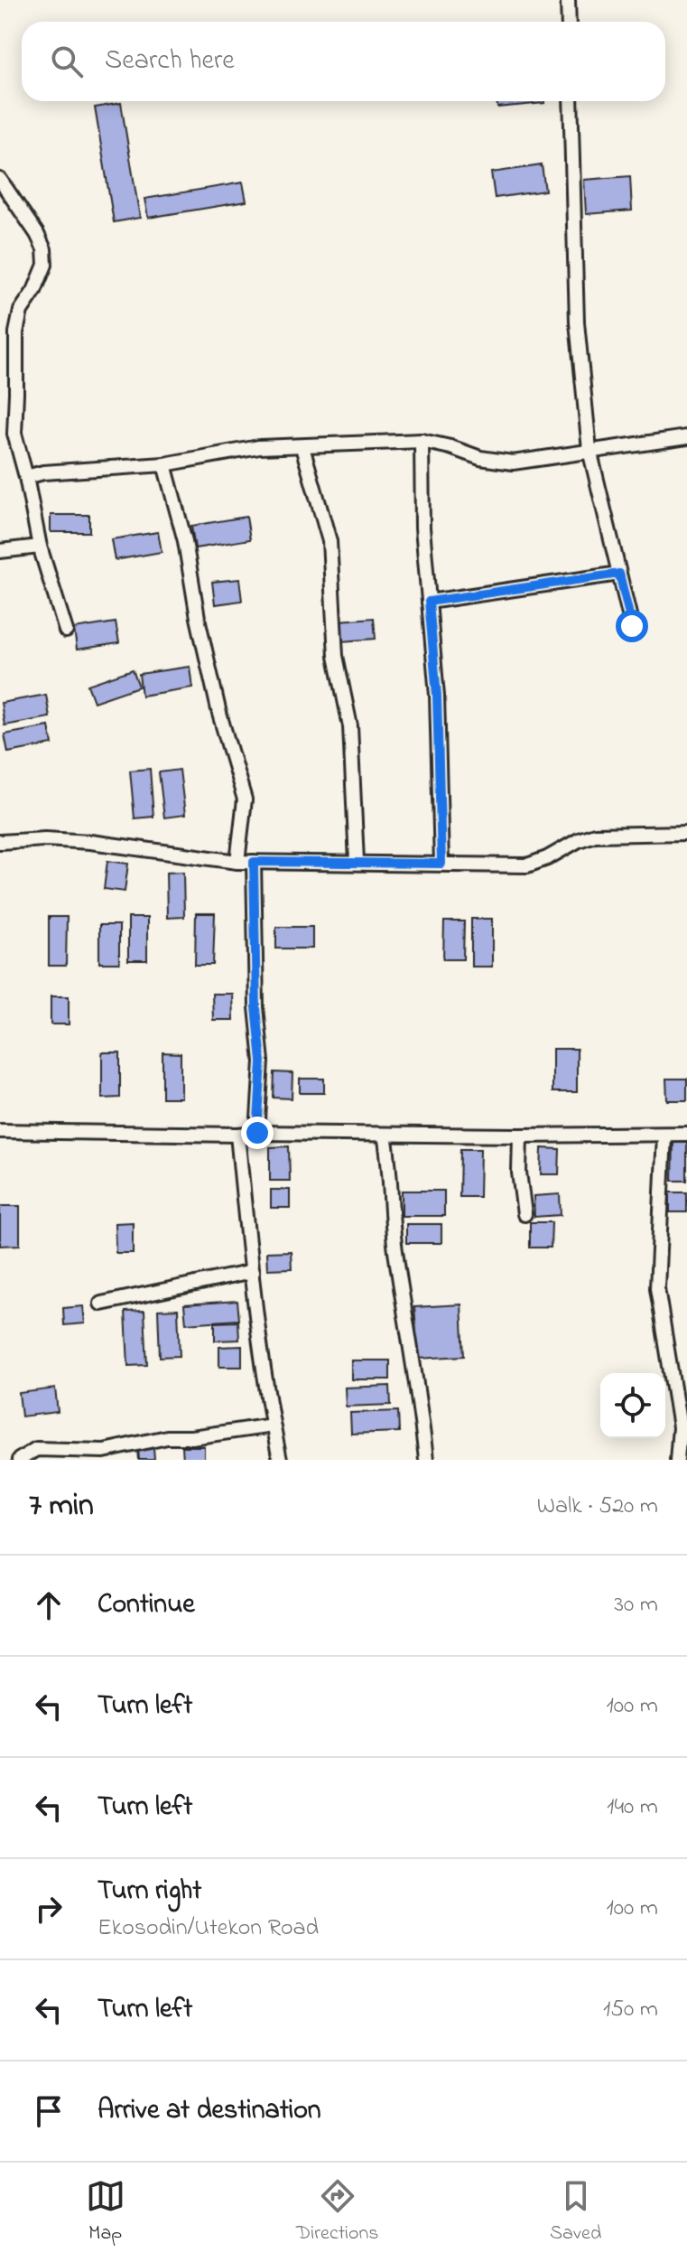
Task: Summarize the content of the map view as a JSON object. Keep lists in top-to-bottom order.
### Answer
{
  "page": {
    "search": "Search here",
    "heading": ["7 min", "Walk · 520 m"],
    "list": [
      ["Continue", "30 m"],
      ["Turn left", "100 m"],
      ["Turn left", "140 m"],
      ["Turn right", "Ekosodin/Utekon Road", "100 m"],
      ["Turn left", "150 m"],
      "Arrive at destination"
    ],
    "nav": ["Map", "Directions", "Saved"]
  }
}
